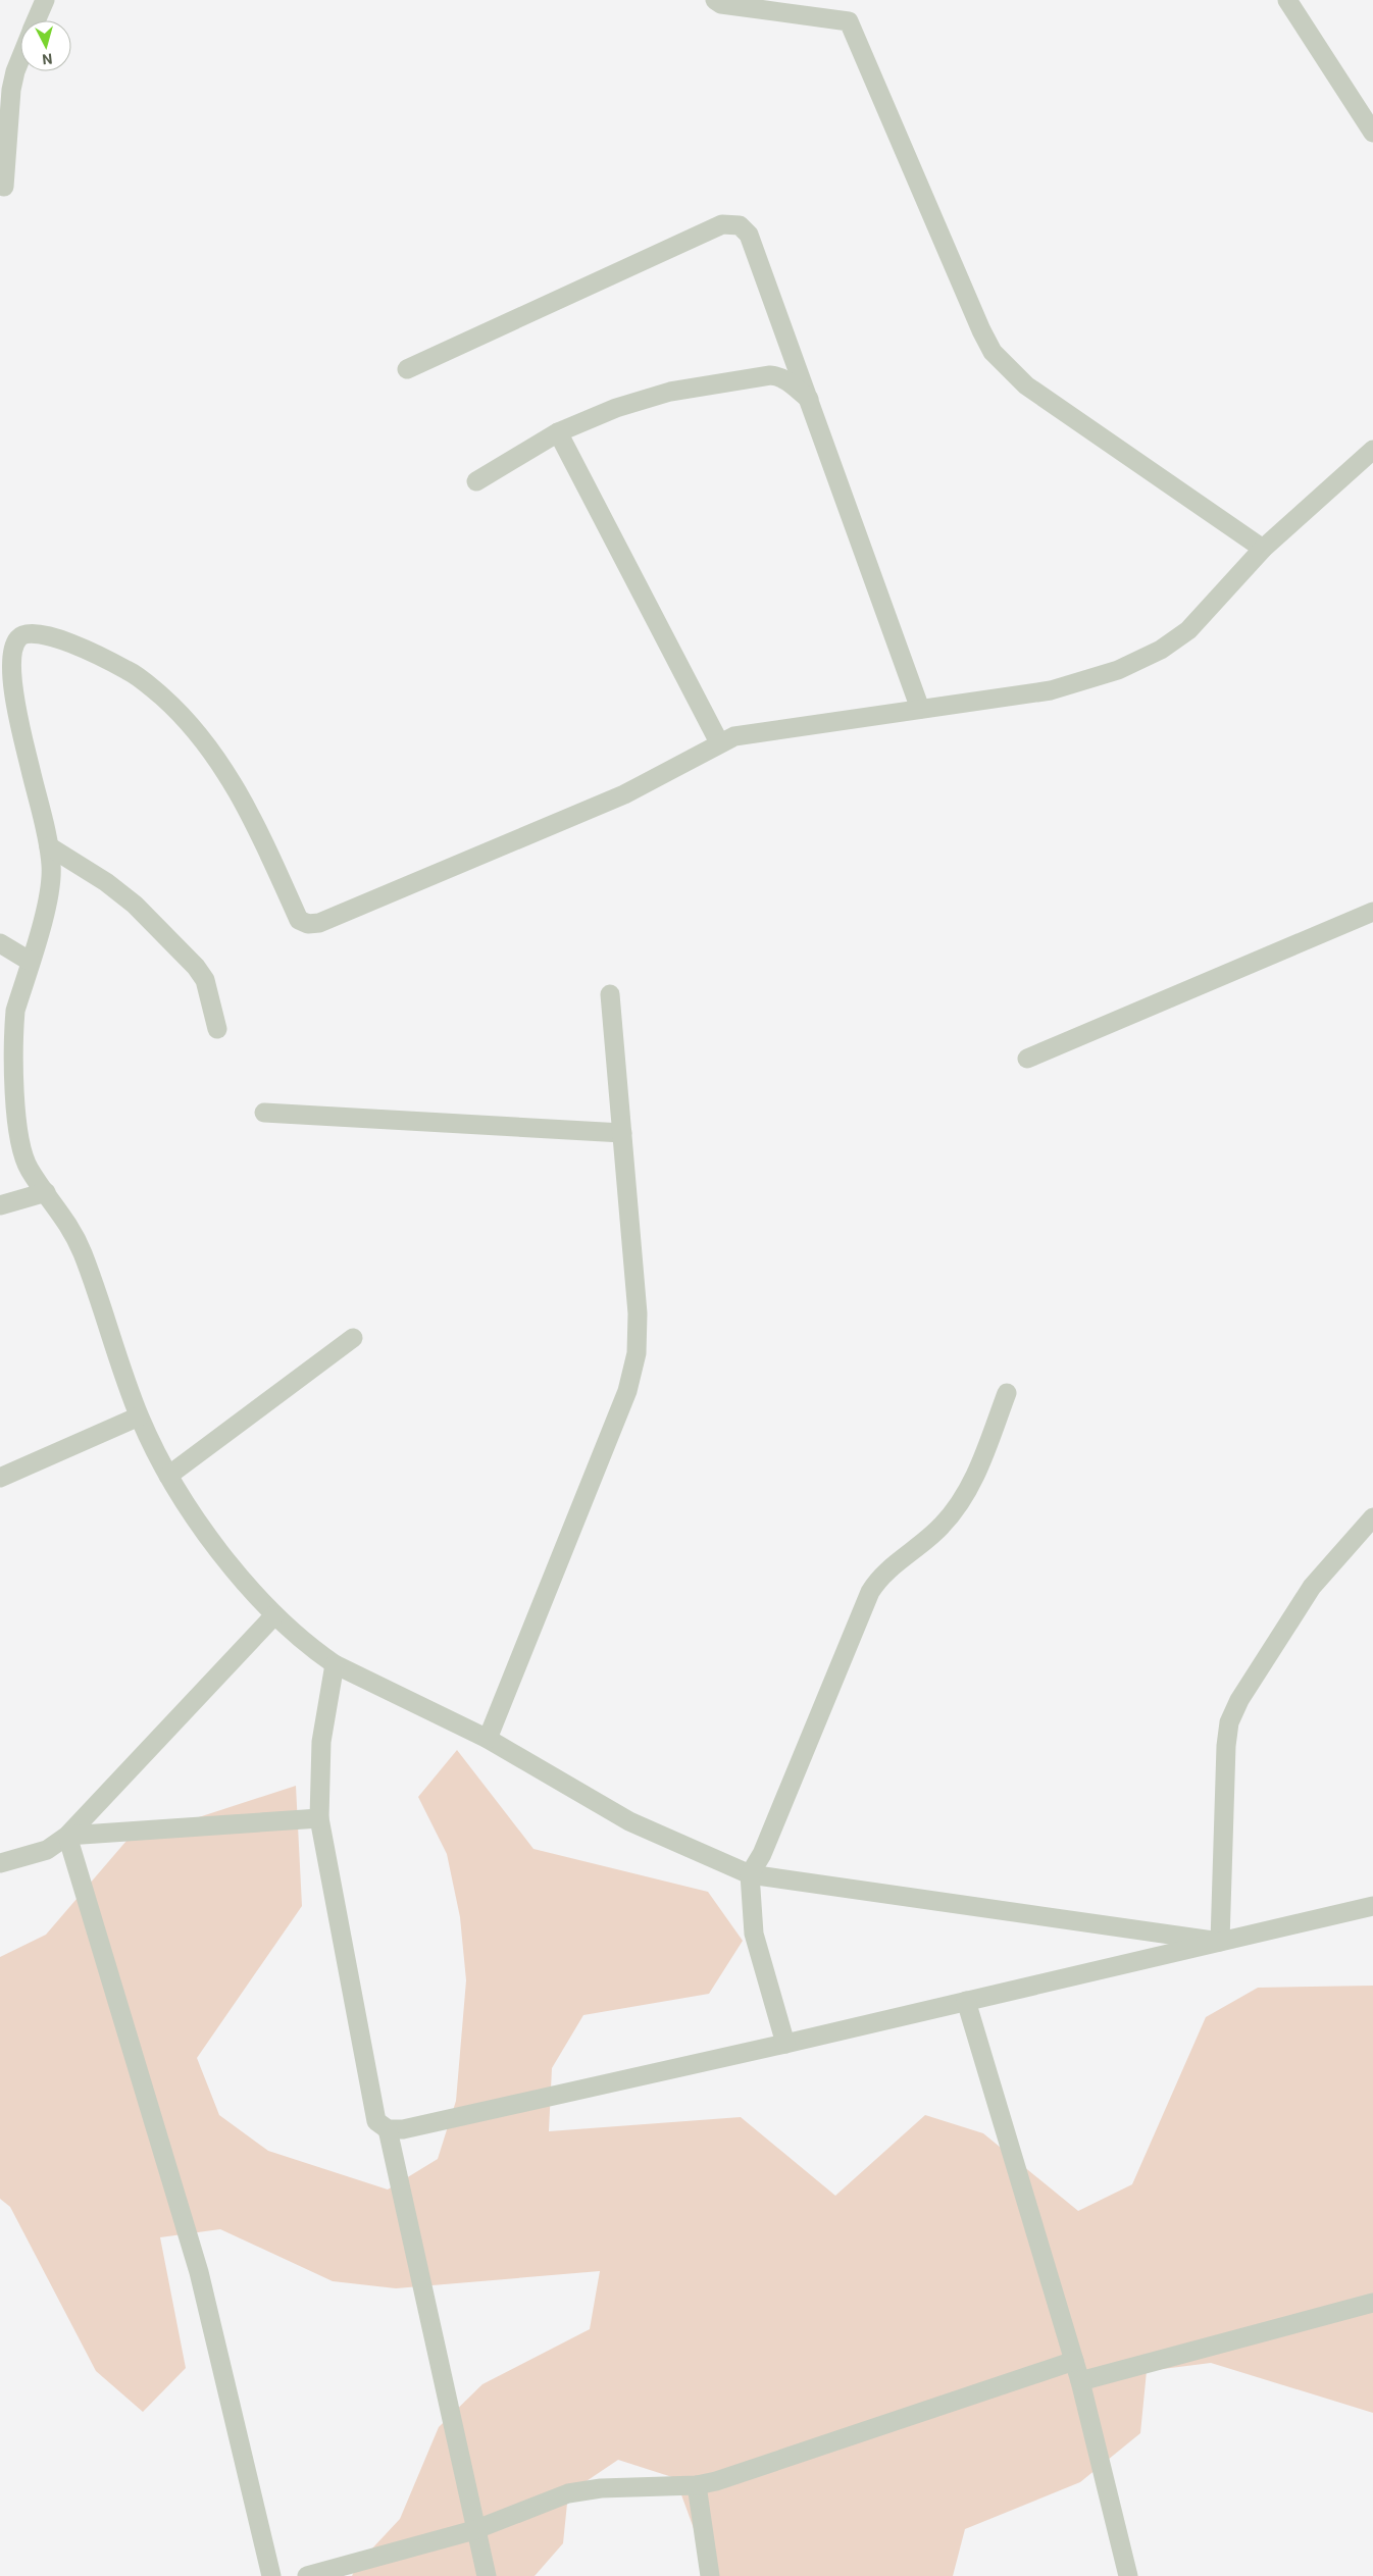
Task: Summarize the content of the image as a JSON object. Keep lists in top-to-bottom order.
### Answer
{
  "north": "bottom"
}
